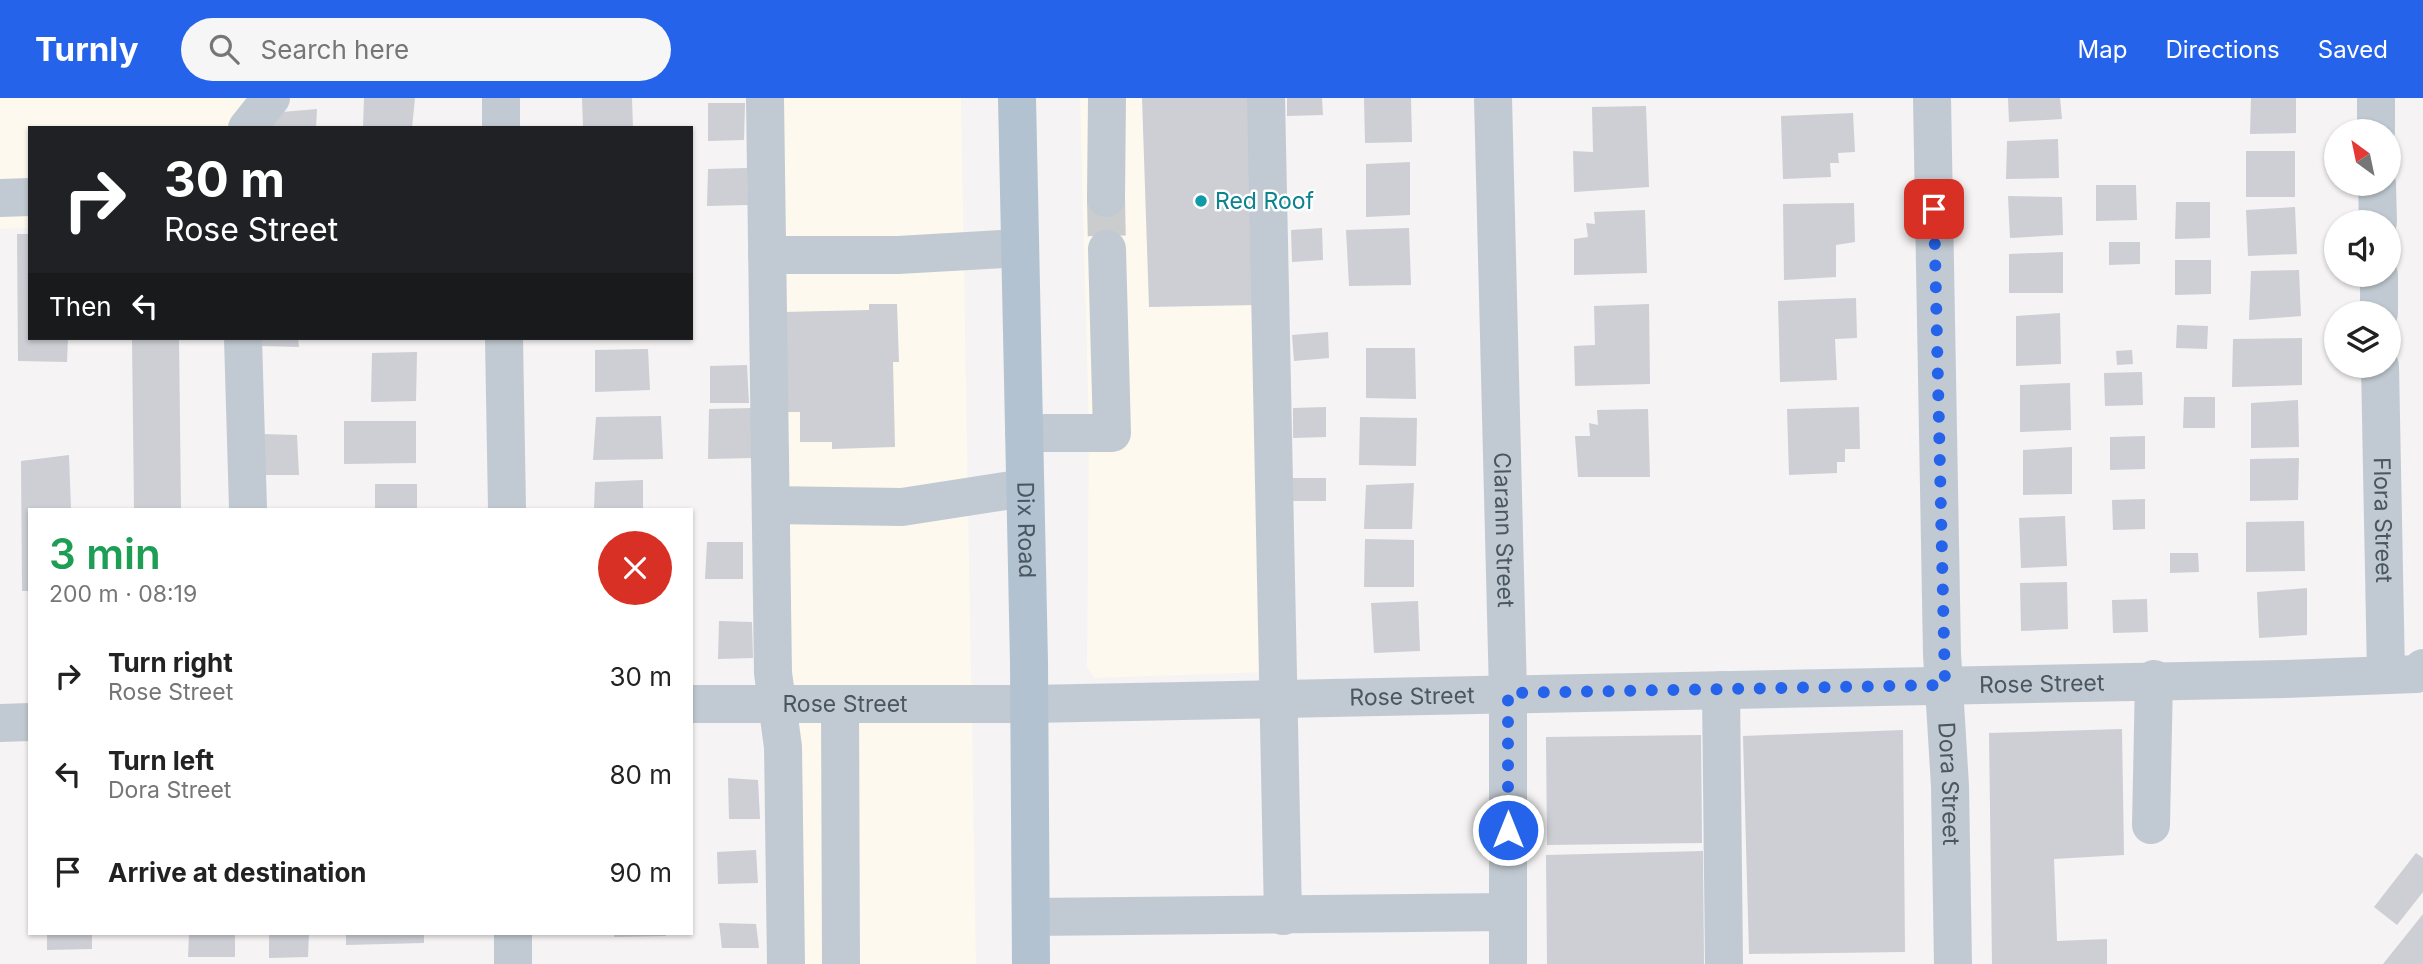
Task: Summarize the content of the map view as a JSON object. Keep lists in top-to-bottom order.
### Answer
{
  "streets": {
    "main road": ["Dix Road"],
    "street": [
      "Flora Street",
      "Clarann Street",
      "Rose Street",
      "Dora Street"
    ]
  },
  "crossings": [
    ["Flora Street", "Rose Street"],
    ["Dix Road", "Rose Street"],
    ["Clarann Street", "Rose Street"],
    ["Rose Street", "Dora Street"]
  ],
  "places": ["Red Roof"],
  "north": "top left",
  "page": {
    "header": "Turnly",
    "search": "Search here",
    "nav": ["Map", "Directions", "Saved"],
    "turn": ["30 m", "Rose Street"],
    "then": "Then",
    "heading": ["3 min", "200 m · 08:19"],
    "list": [
      {
        "name": "Turn right",
        "note": "Rose Street",
        "value": "30 m"
      },
      {
        "name": "Turn left",
        "note": "Dora Street",
        "value": "80 m"
      },
      {
        "name": "Arrive at destination",
        "value": "90 m"
      }
    ]
  }
}
